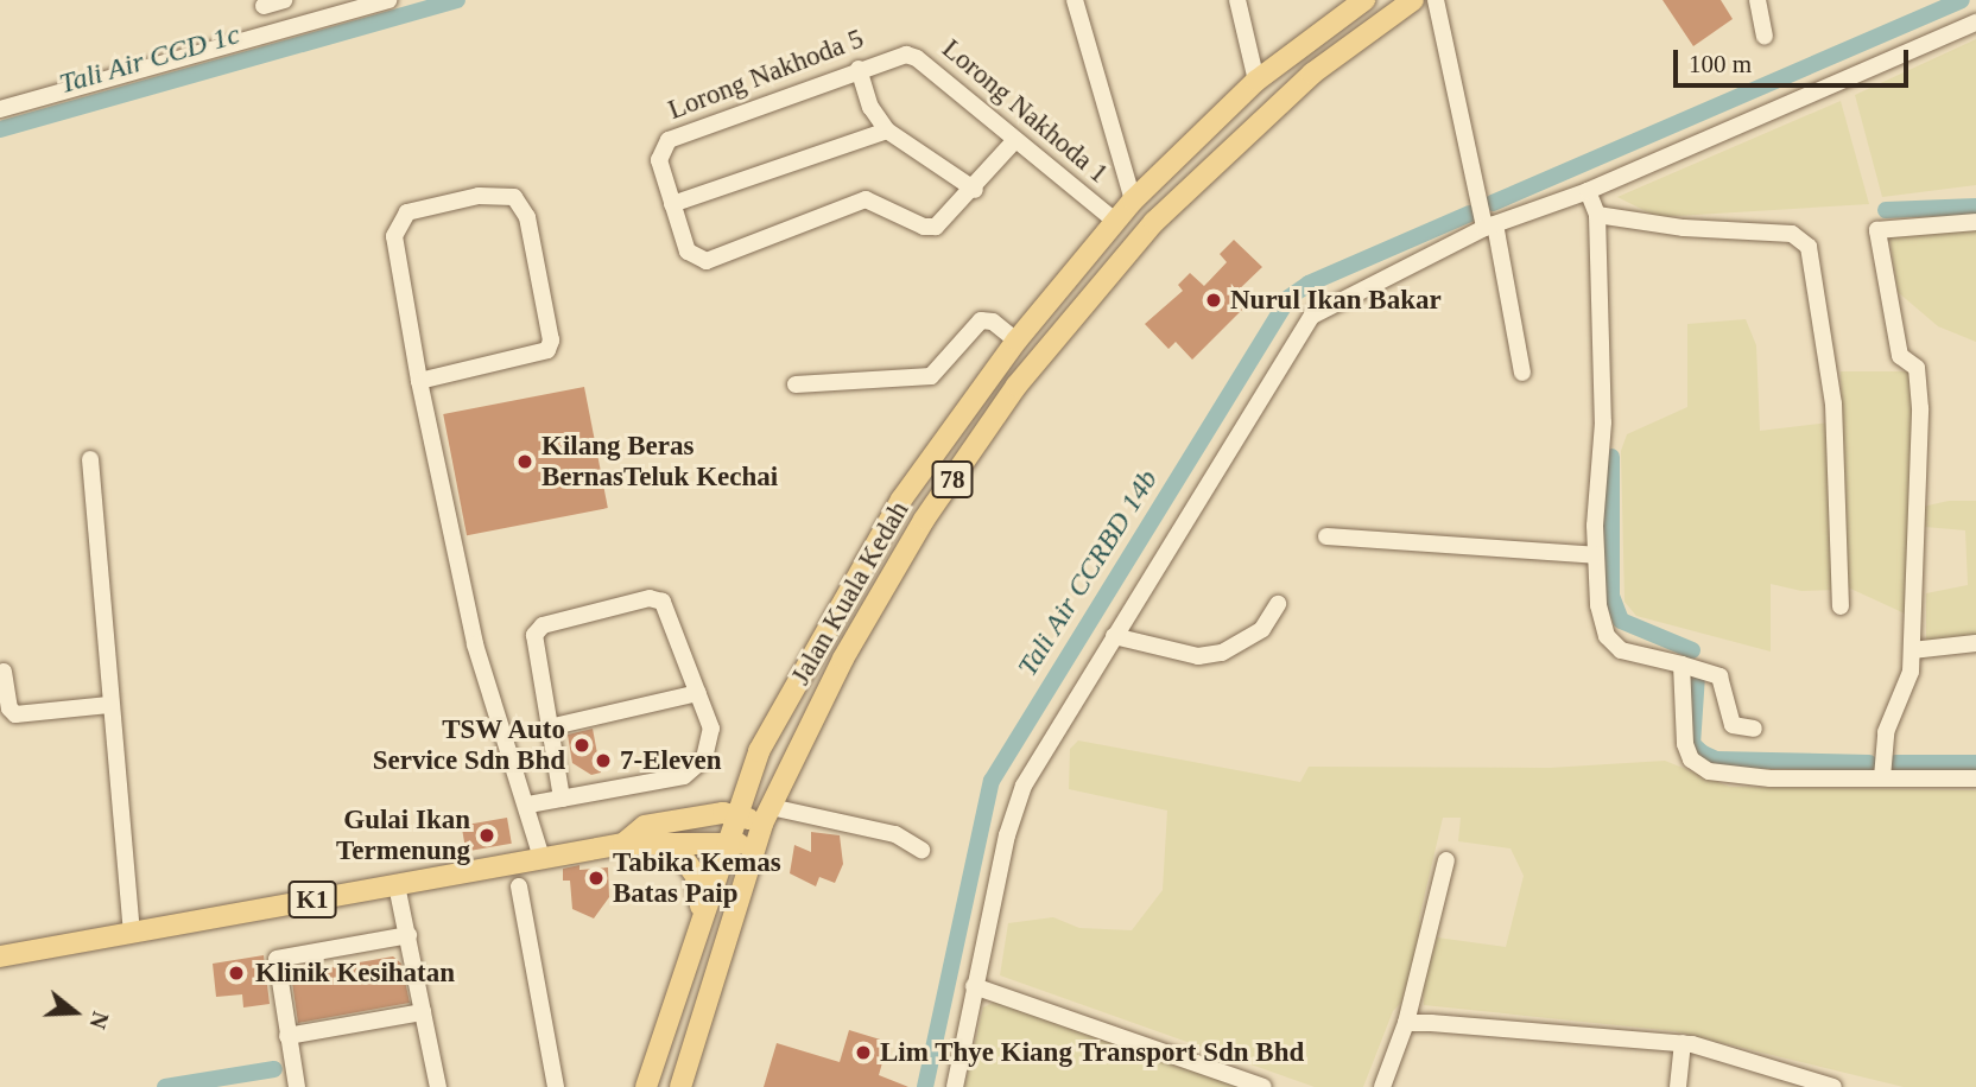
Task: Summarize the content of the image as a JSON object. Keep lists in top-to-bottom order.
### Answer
{
  "streets": {
    "main road": ["78", "Jalan Kuala Kedah", "K1"],
    "street": ["Lorong Nakhoda 5", "Lorong Nakhoda 1"]
  },
  "crossings": [
    ["Lorong Nakhoda 5", "Lorong Nakhoda 1"],
    ["Lorong Nakhoda 1", "Jalan Kuala Kedah"],
    ["Jalan Kuala Kedah", "K1"]
  ],
  "water": ["Tali Air CCD 1c", "Tali Air CCRBD 14b"],
  "places": [
    "Nurul Ikan Bakar",
    "Kilang Beras BernasTeluk Kechai",
    "TSW Auto Service Sdn Bhd",
    "7-Eleven",
    "Gulai Ikan Termenung",
    "Tabika Kemas Batas Paip",
    "Klinik Kesihatan",
    "Lim Thye Kiang Transport Sdn Bhd"
  ],
  "scale_bar": "100 m",
  "north": "right"
}
